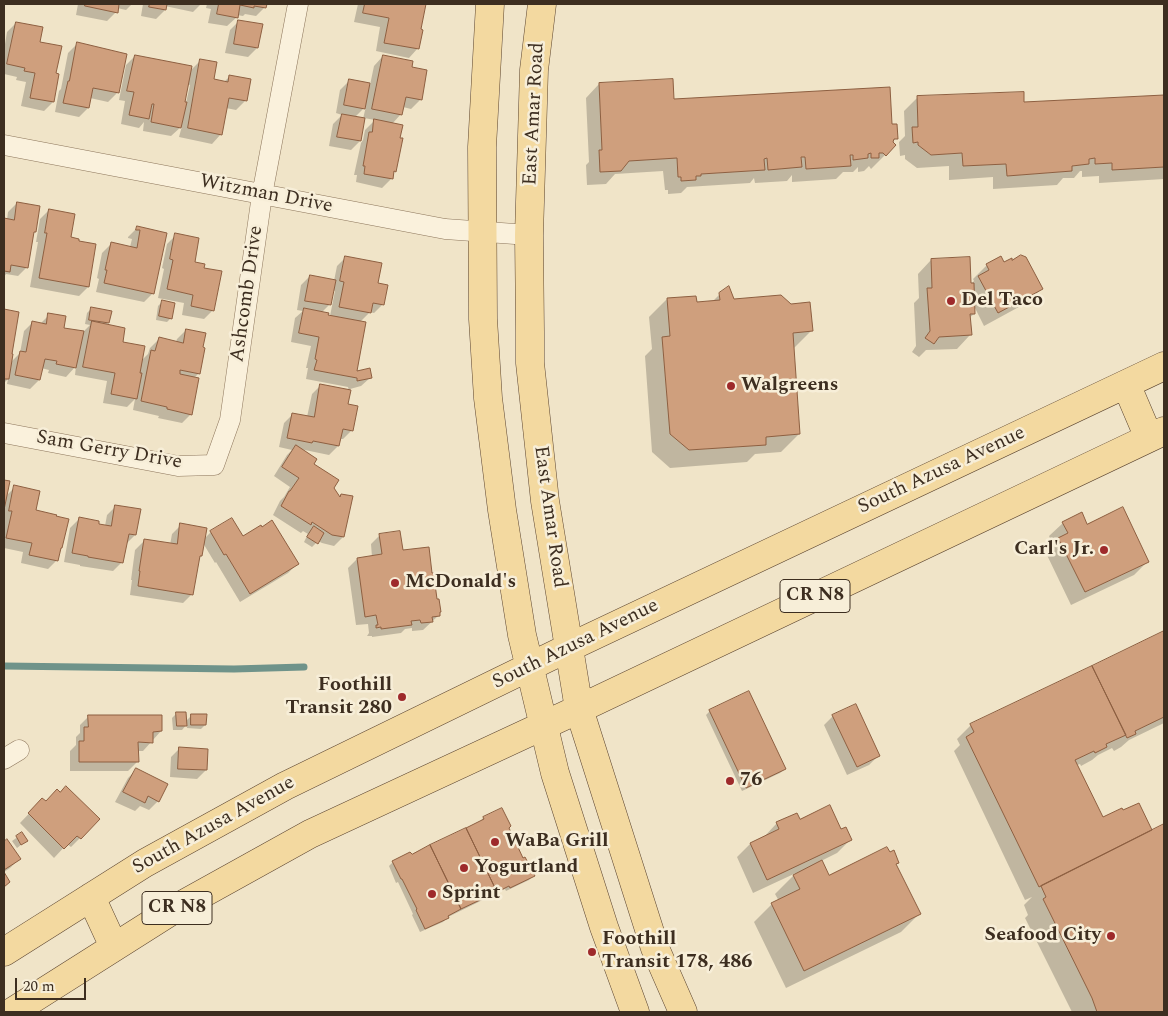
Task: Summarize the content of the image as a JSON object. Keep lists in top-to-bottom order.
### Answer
{
  "streets": {
    "main road": ["East Amar Road", "South Azusa Avenue", "CR N8"],
    "street": ["Witzman Drive", "Ashcomb Drive", "Sam Gerry Drive"]
  },
  "crossings": [
    ["East Amar Road", "Witzman Drive"],
    ["East Amar Road", "South Azusa Avenue"],
    ["East Amar Road", "CR N8"],
    ["Witzman Drive", "Ashcomb Drive"],
    ["Ashcomb Drive", "Sam Gerry Drive"]
  ],
  "places": [
    "Del Taco",
    "Walgreens",
    "Carl's Jr.",
    "McDonald's",
    "Foothill Transit 280",
    "76",
    "WaBa Grill",
    "Yogurtland",
    "Sprint",
    "Seafood City",
    "Foothill Transit 178, 486"
  ],
  "scale_bar": "20 m"
}
